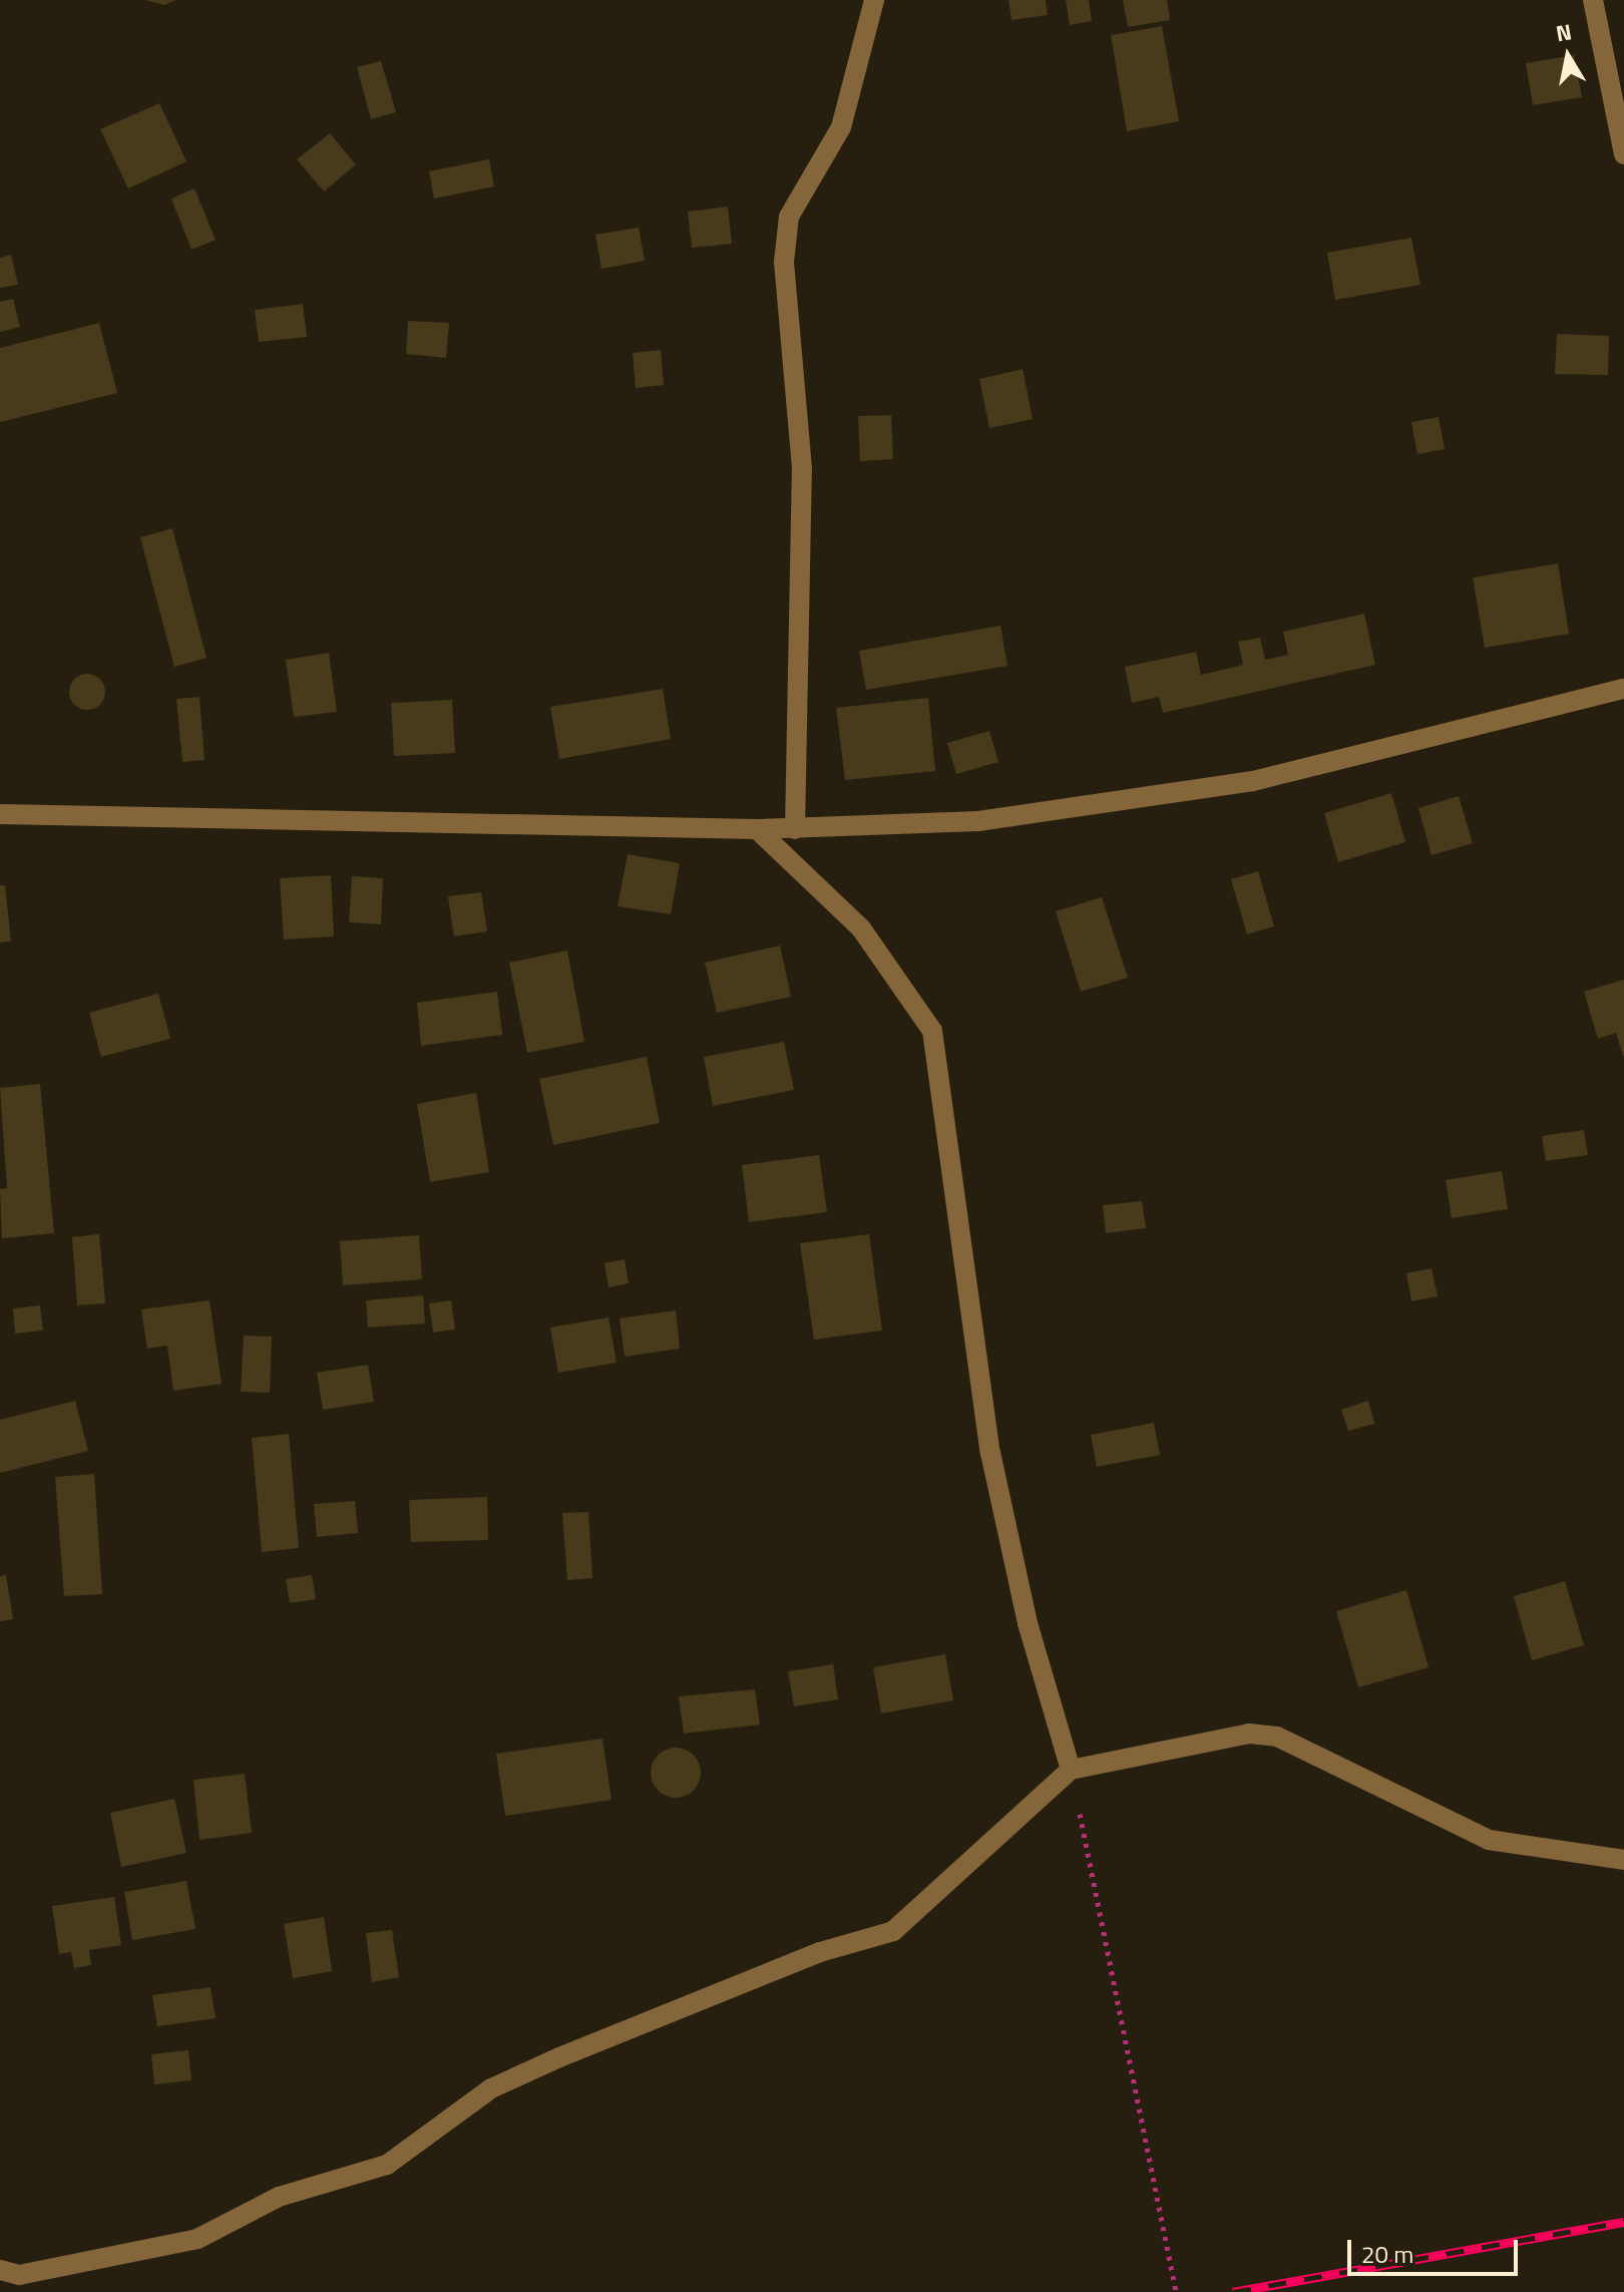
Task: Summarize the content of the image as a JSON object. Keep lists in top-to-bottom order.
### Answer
{
  "scale_bar": "20 m",
  "north": "top"
}
